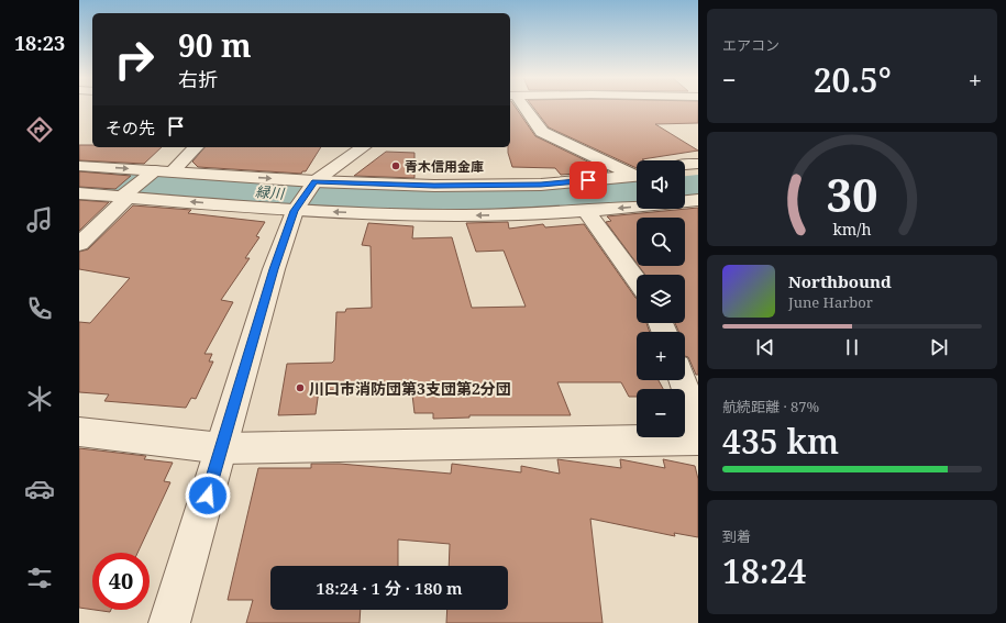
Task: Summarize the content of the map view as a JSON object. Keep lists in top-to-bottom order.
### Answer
{
  "water": ["緑川"],
  "places": ["青木信用金庫", "川口市消防団第3支団第2分団"],
  "page": {
    "tabs": "18:23",
    "tile": [
      "エアコン",
      ["航続距離 · 87%", "435 km"],
      ["到着", "18:24"]
    ],
    "turn": ["90 m", "右折"],
    "heat": ["−", "20.5°", "+"],
    "then": "その先",
    "map_buttons": ["+", "−"],
    "song": ["Northbound", "June Harbor"],
    "limit": "40",
    "trip": "18:24 · 1 分 · 180 m",
    "gauge": ["30", "km/h"]
  }
}
